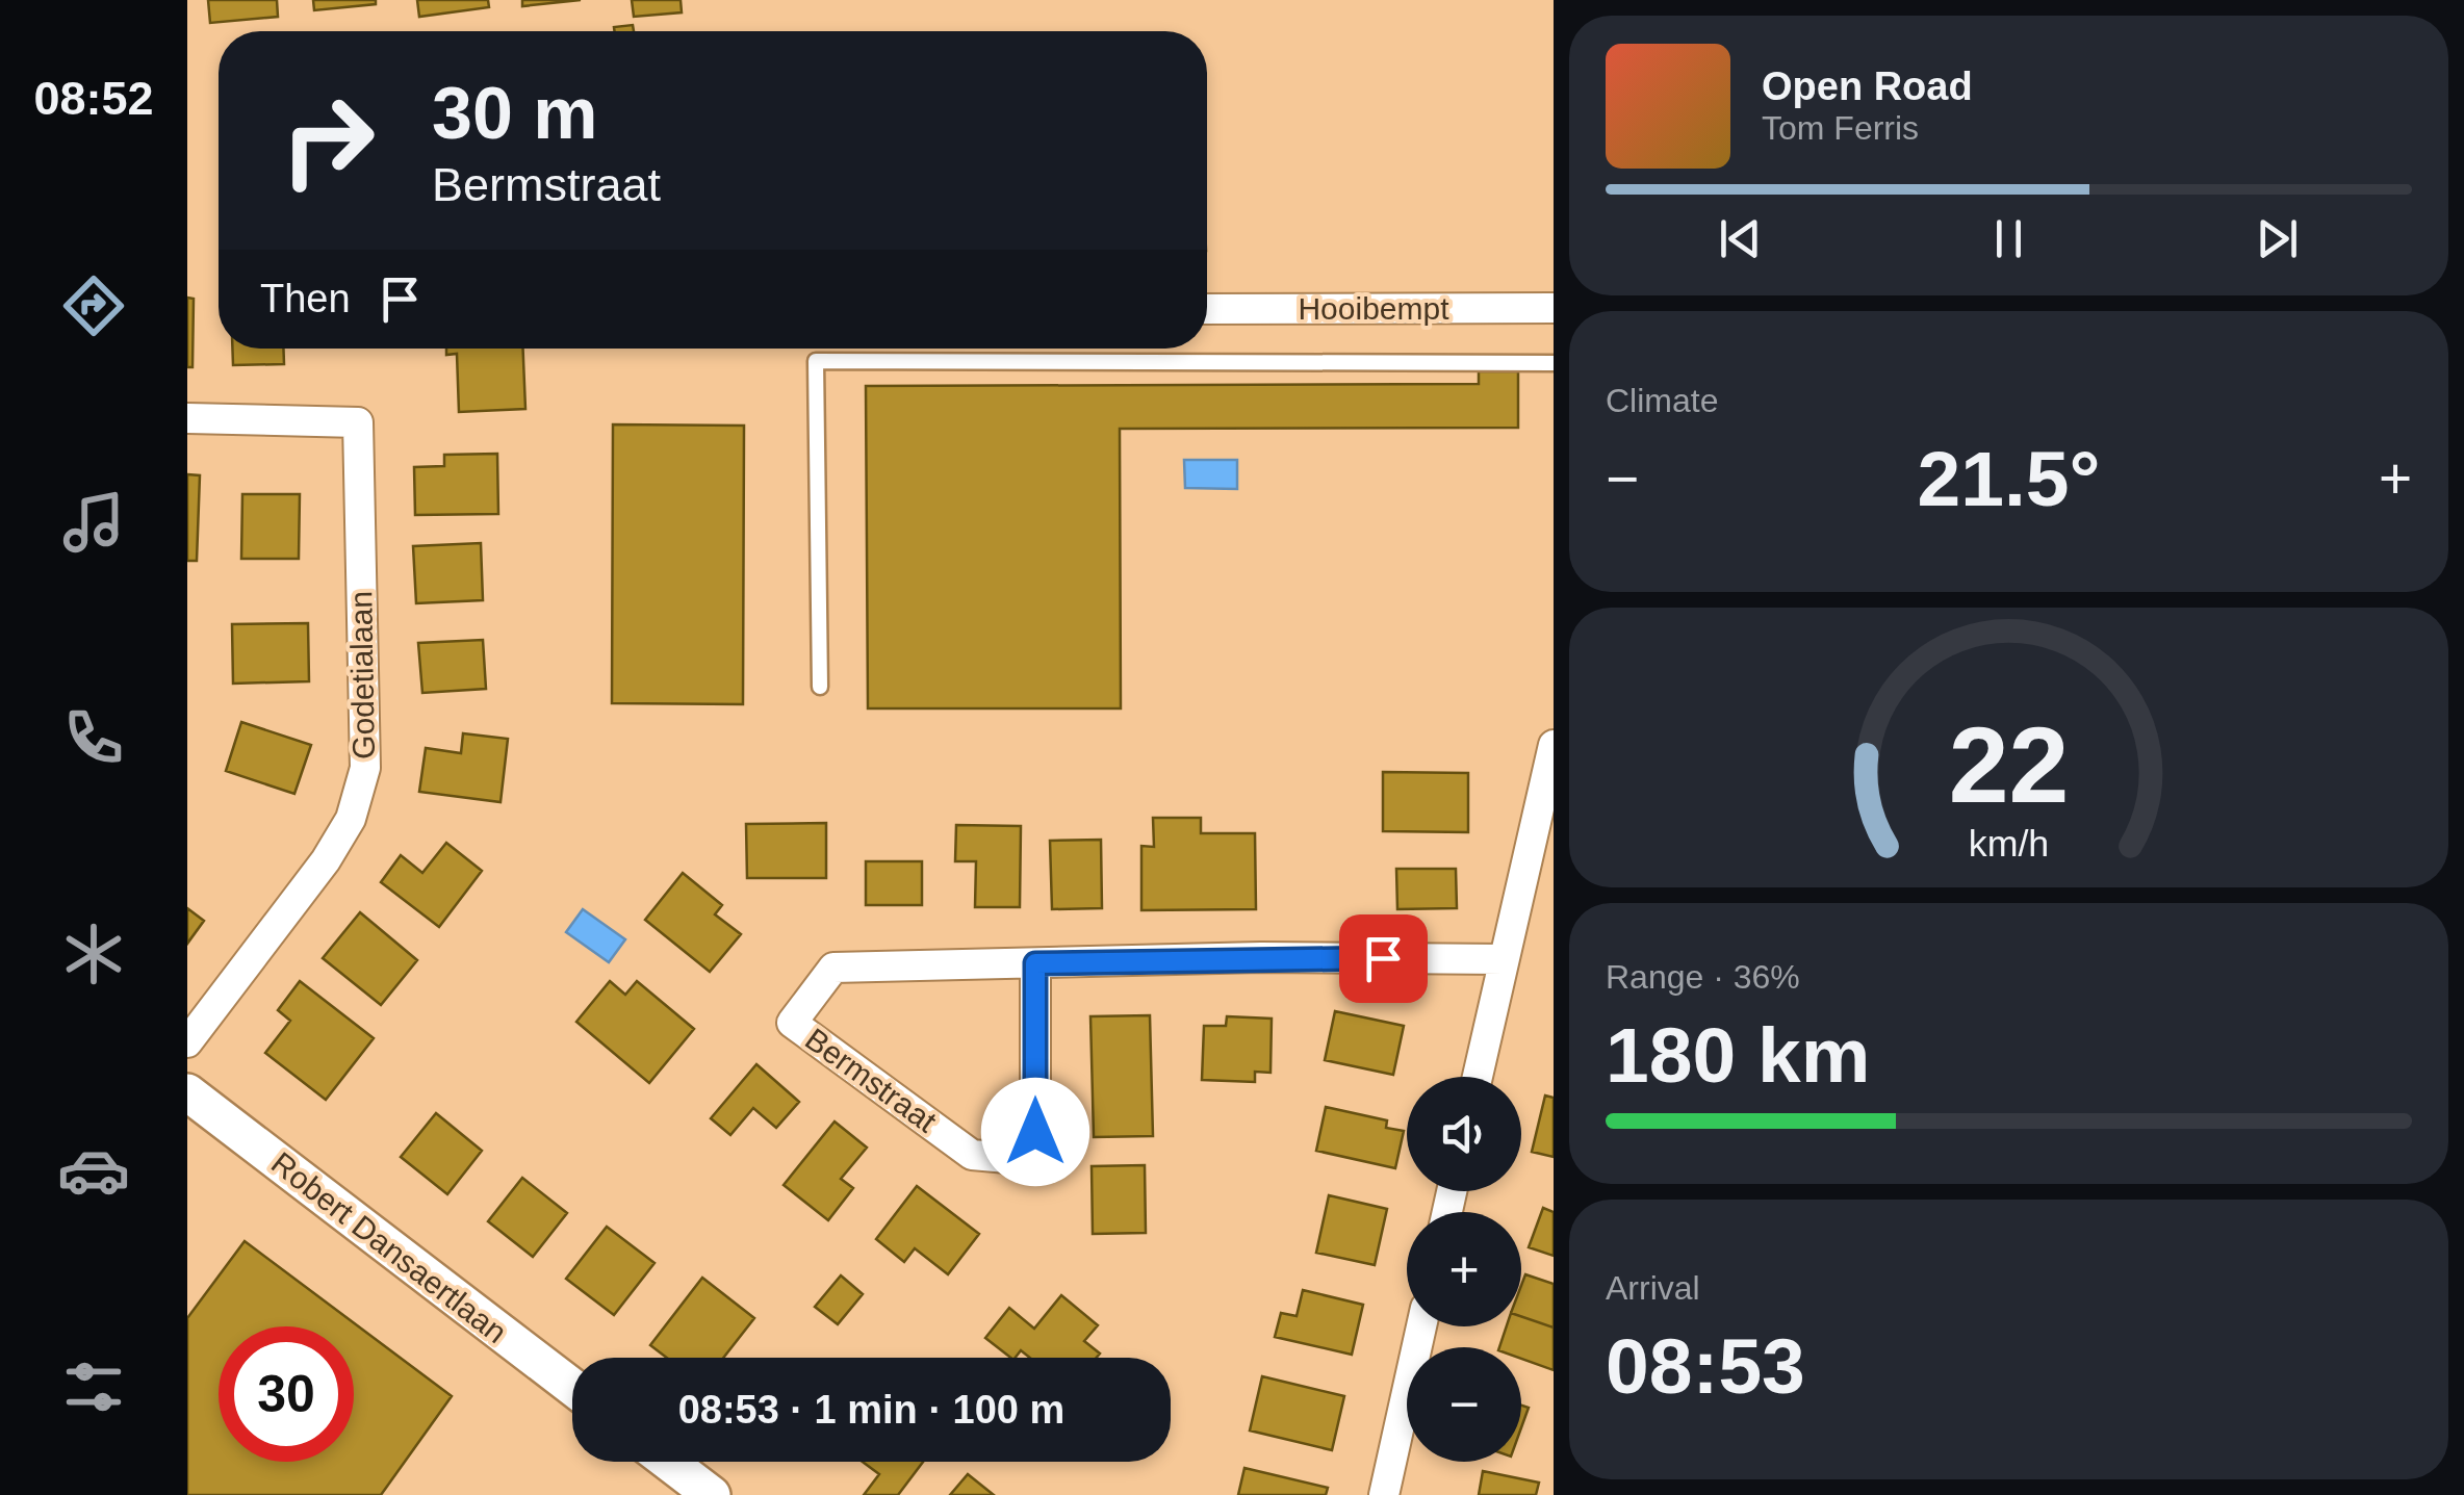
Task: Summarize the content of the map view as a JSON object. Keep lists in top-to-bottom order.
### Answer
{
  "streets": {
    "street": [
      "Hooibempt",
      "Godetialaan",
      "Bermstraat",
      "Robert Dansaertlaan"
    ]
  },
  "page": {
    "tabs": "08:52",
    "turn": ["30 m", "Bermstraat"],
    "song": ["Open Road", "Tom Ferris"],
    "then": "Then",
    "tile": [
      "Climate",
      ["Range · 36%", "180 km"],
      ["Arrival", "08:53"]
    ],
    "heat": ["−", "21.5°", "+"],
    "map_buttons": ["+", "−"],
    "limit": "30",
    "trip": "08:53 · 1 min · 100 m",
    "gauge": ["22", "km/h"]
  }
}
